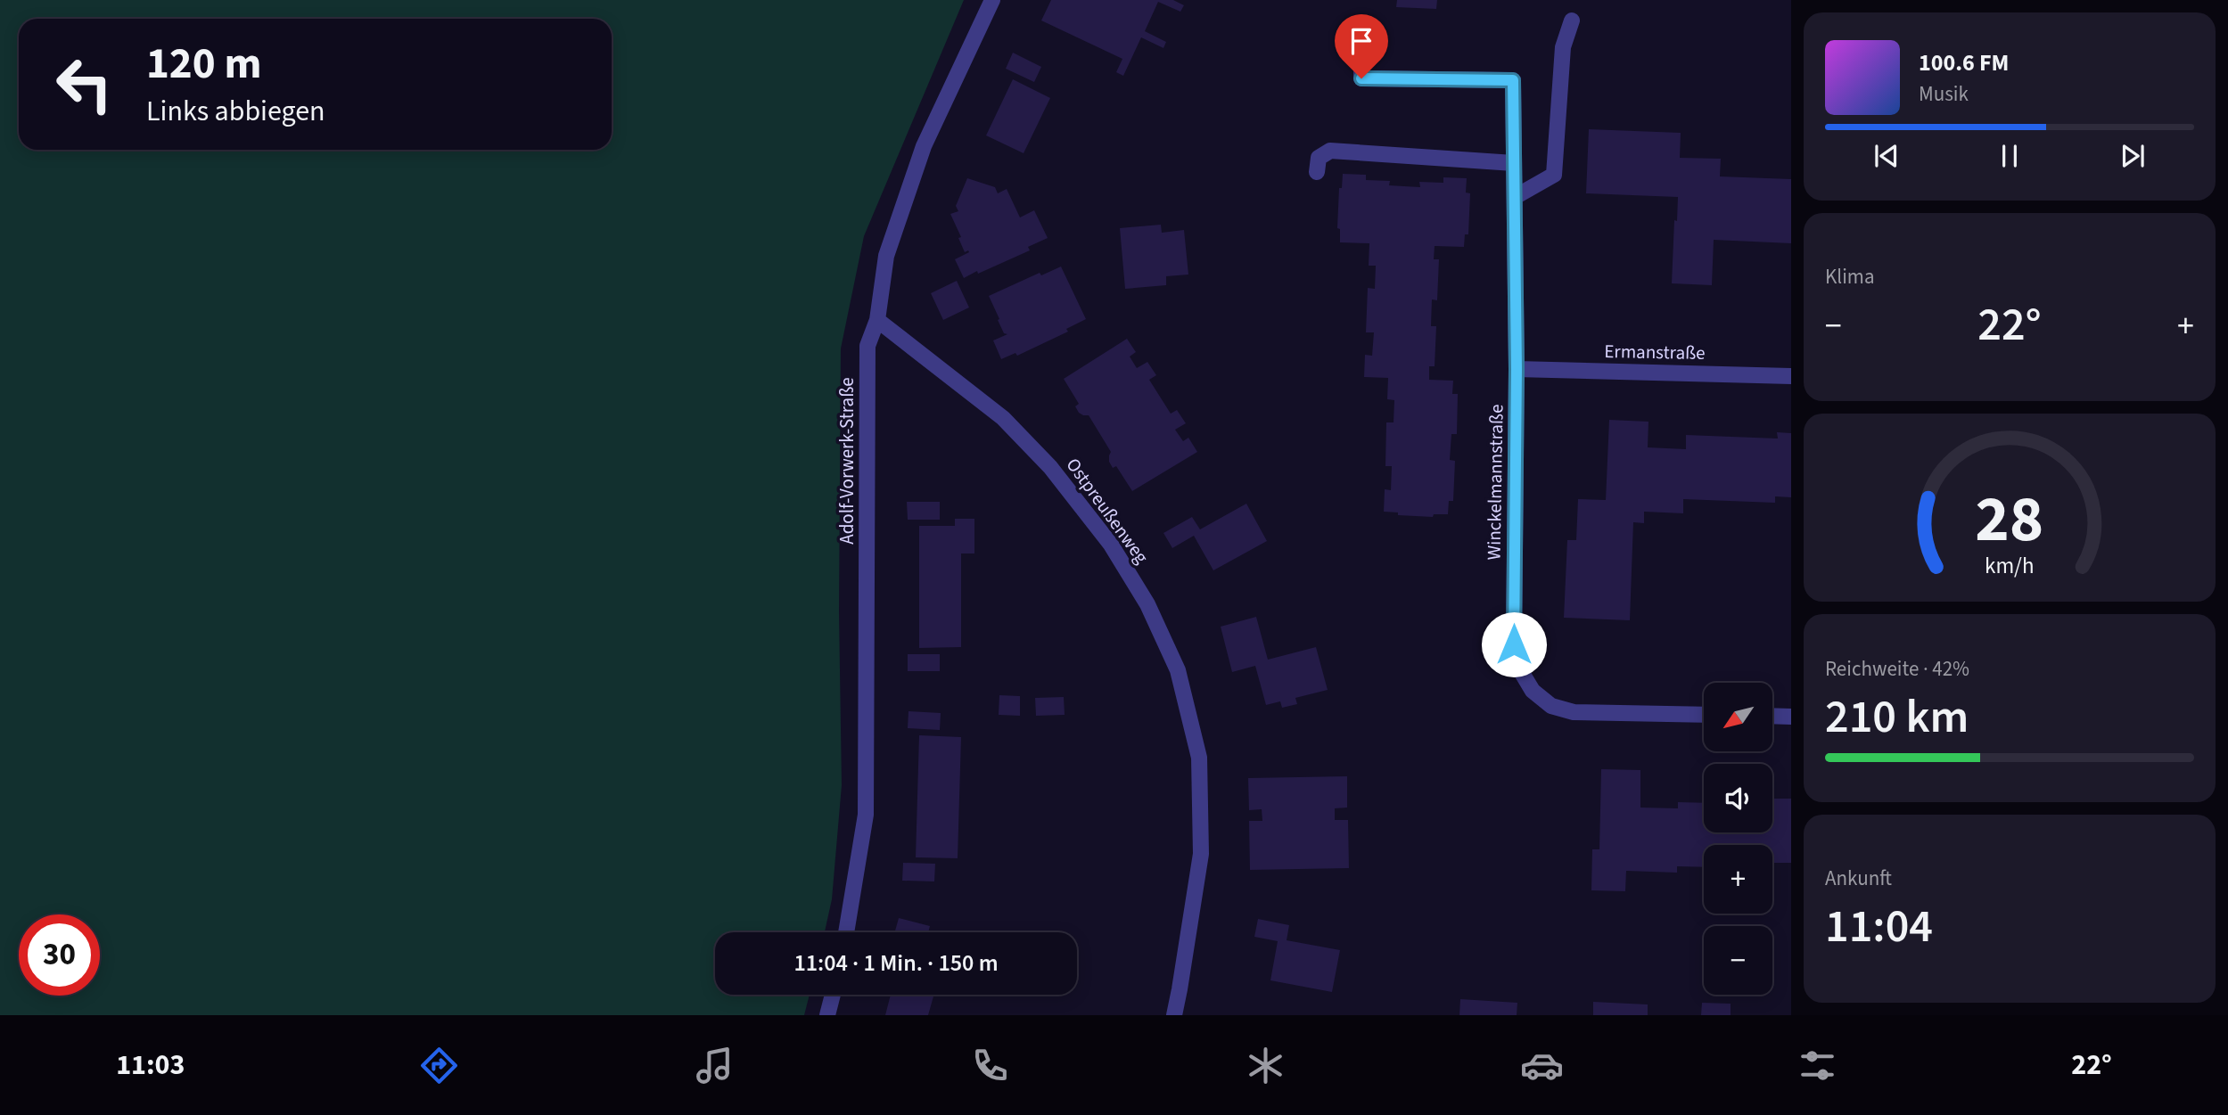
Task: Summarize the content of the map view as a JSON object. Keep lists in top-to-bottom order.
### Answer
{
  "streets": {
    "street": [
      "Ermanstraße",
      "Adolf-Vorwerk-Straße",
      "Winckelmannstraße",
      "Ostpreußenweg"
    ]
  },
  "crossings": [
    ["Ermanstraße", "Winckelmannstraße"],
    ["Adolf-Vorwerk-Straße", "Ostpreußenweg"]
  ],
  "north": "bottom left",
  "page": {
    "turn": ["120 m", "Links abbiegen"],
    "song": ["100.6 FM", "Musik"],
    "tile": [
      "Klima",
      ["Reichweite · 42%", "210 km"],
      ["Ankunft", "11:04"]
    ],
    "heat": ["−", "22°", "+"],
    "map_buttons": ["+", "−"],
    "limit": "30",
    "trip": "11:04 · 1 Min. · 150 m",
    "tabs": ["11:03", "22°"],
    "gauge": ["28", "km/h"]
  }
}
